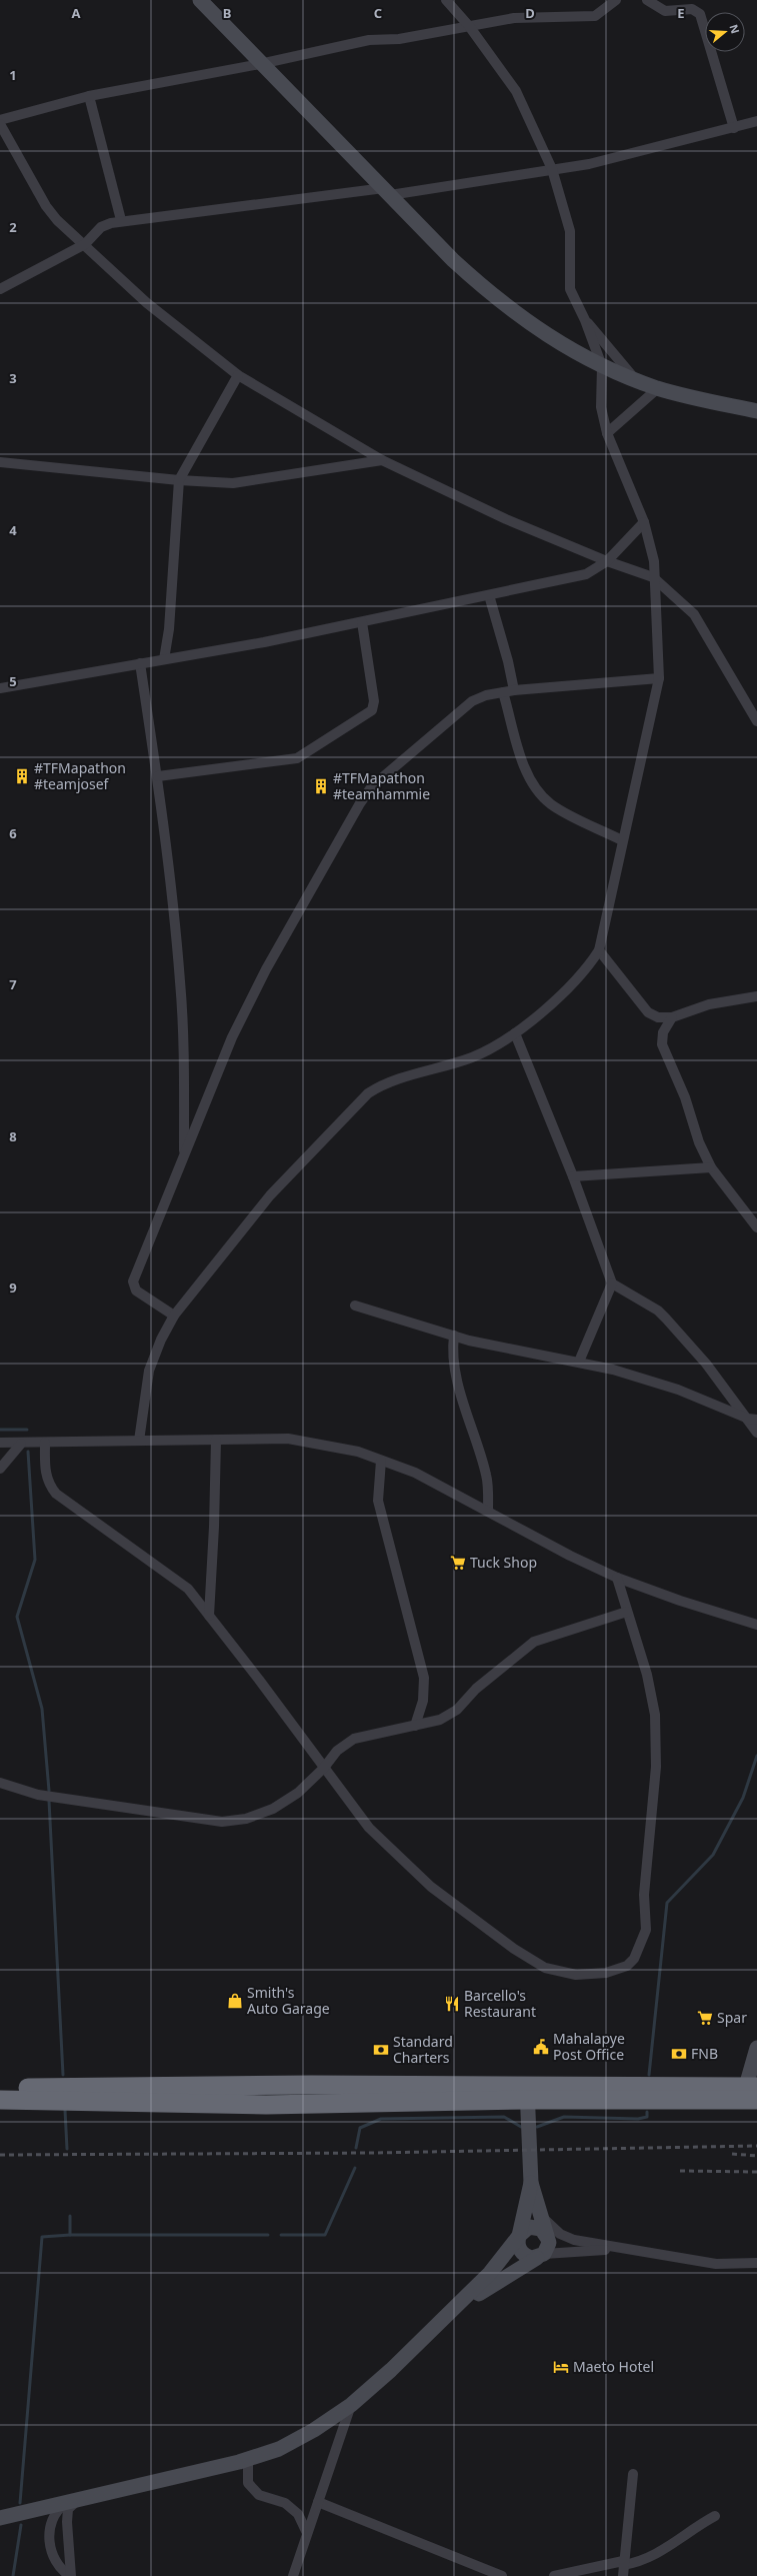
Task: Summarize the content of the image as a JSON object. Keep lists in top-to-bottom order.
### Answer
{
  "places": {
    "building": ["#TFMapathon #teamjosef", "#TFMapathon #teamhammie"],
    "supermarket": ["Tuck Shop", "Spar"],
    "shop": ["Smith's Auto Garage"],
    "restaurant": ["Barcello's Restaurant"],
    "public building": ["Mahalapye Post Office"],
    "bank": ["Standard Charters", "FNB"],
    "hotel": ["Maeto Hotel"]
  },
  "north": "right",
  "grid": {
    "columns": [
      "A",
      "B",
      "C",
      "D",
      "E"
    ],
    "rows": [
      "1",
      "2",
      "3",
      "4",
      "5",
      "6",
      "7",
      "8",
      "9"
    ]
  }
}
